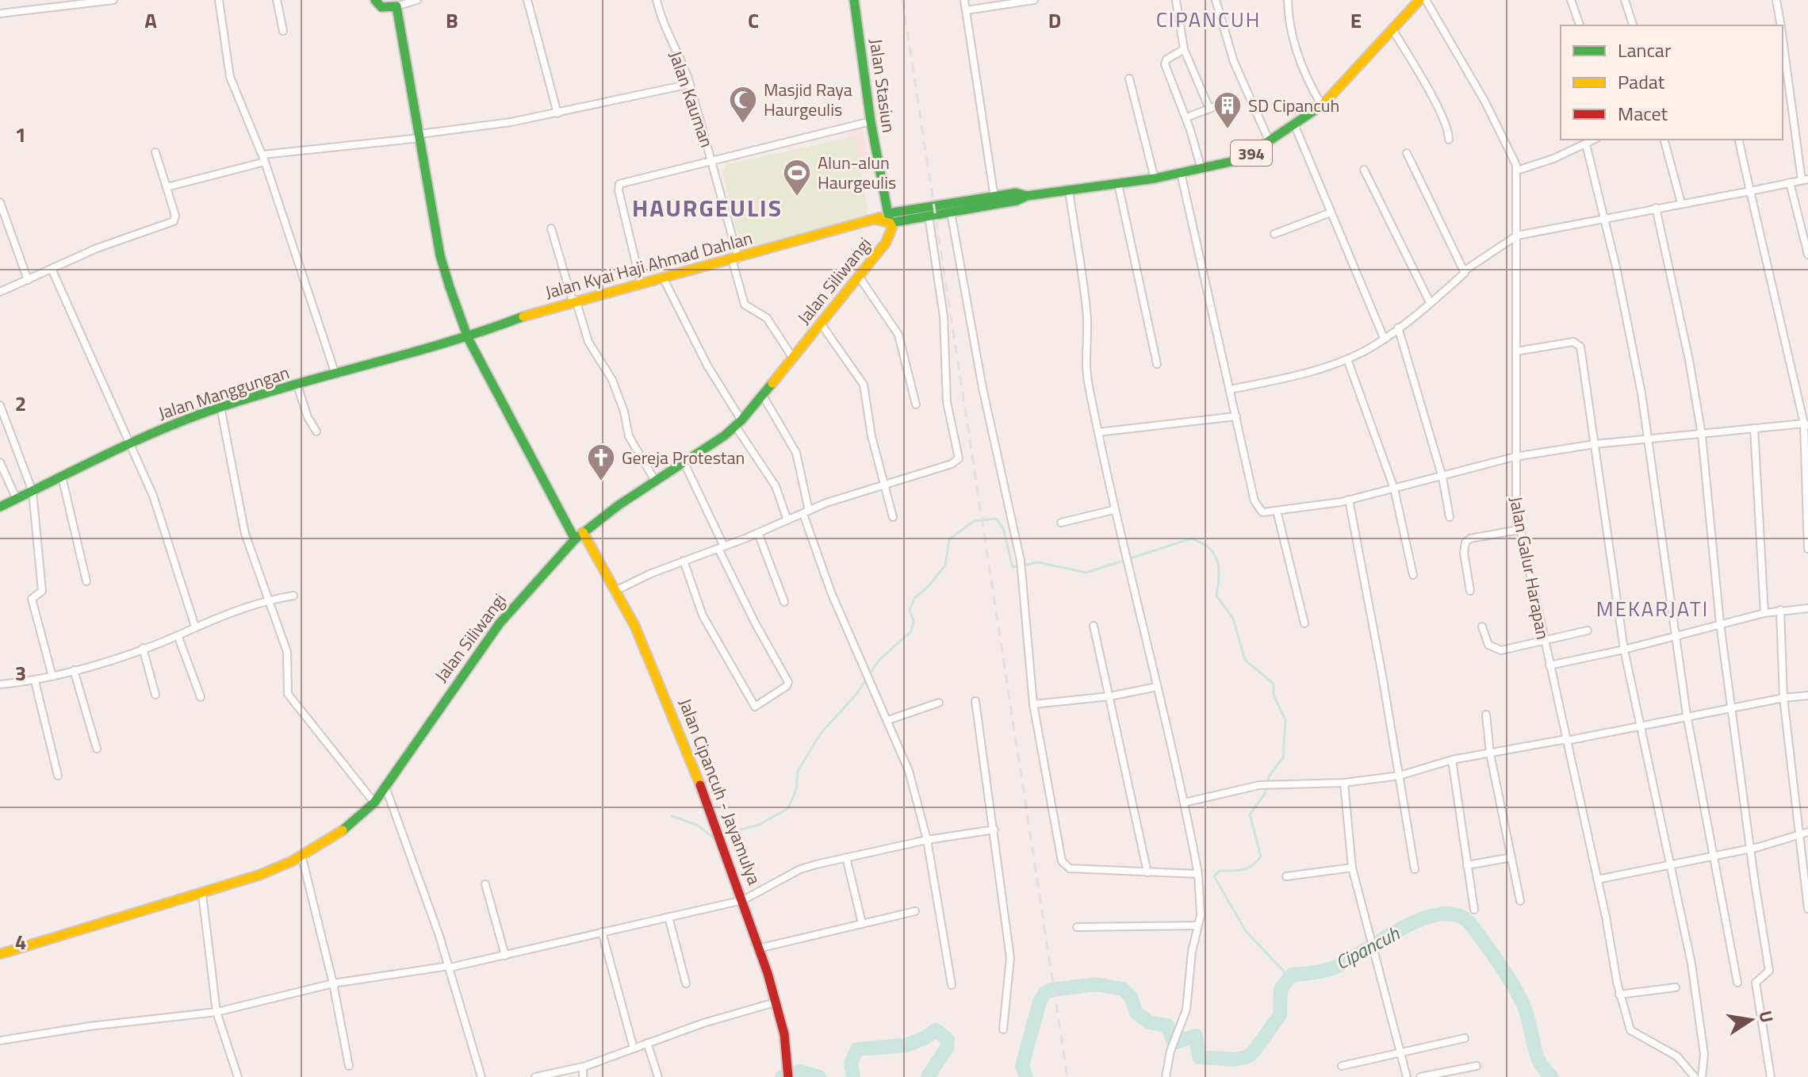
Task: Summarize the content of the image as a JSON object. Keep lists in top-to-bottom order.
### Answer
{
  "streets": {
    "street": [
      "Jalan Stasiun",
      "Jalan Kauman",
      "394",
      "Jalan Kyai Haji Ahmad Dahlan",
      "Jalan Siliwangi",
      "Jalan Manggungan",
      "Jalan Galur Harapan",
      "Jalan Cipancuh - Jayamulya"
    ]
  },
  "crossings": [
    ["Jalan Stasiun", "394"],
    ["Jalan Stasiun", "Jalan Kyai Haji Ahmad Dahlan"],
    ["Jalan Stasiun", "Jalan Siliwangi"],
    ["Jalan Kauman", "Jalan Kyai Haji Ahmad Dahlan"],
    ["Jalan Kauman", "Jalan Siliwangi"],
    ["394", "Jalan Kyai Haji Ahmad Dahlan"],
    ["394", "Jalan Siliwangi"],
    ["Jalan Kyai Haji Ahmad Dahlan", "Jalan Siliwangi"],
    ["Jalan Kyai Haji Ahmad Dahlan", "Jalan Manggungan"],
    ["Jalan Siliwangi", "Jalan Cipancuh - Jayamulya"]
  ],
  "districts": ["CIPANCUH", "HAURGEULIS", "MEKARJATI"],
  "water": ["Cipancuh"],
  "places": {
    "mosque": ["Masjid Raya Haurgeulis"],
    "building": ["SD Cipancuh"],
    "sports": ["Alun-alun Haurgeulis"],
    "church": ["Gereja Protestan"]
  },
  "legend": ["Lancar", "Padat", "Macet"],
  "north": "right",
  "grid": {
    "columns": [
      "A",
      "B",
      "C",
      "D",
      "E"
    ],
    "rows": [
      "1",
      "2",
      "3",
      "4"
    ]
  }
}
